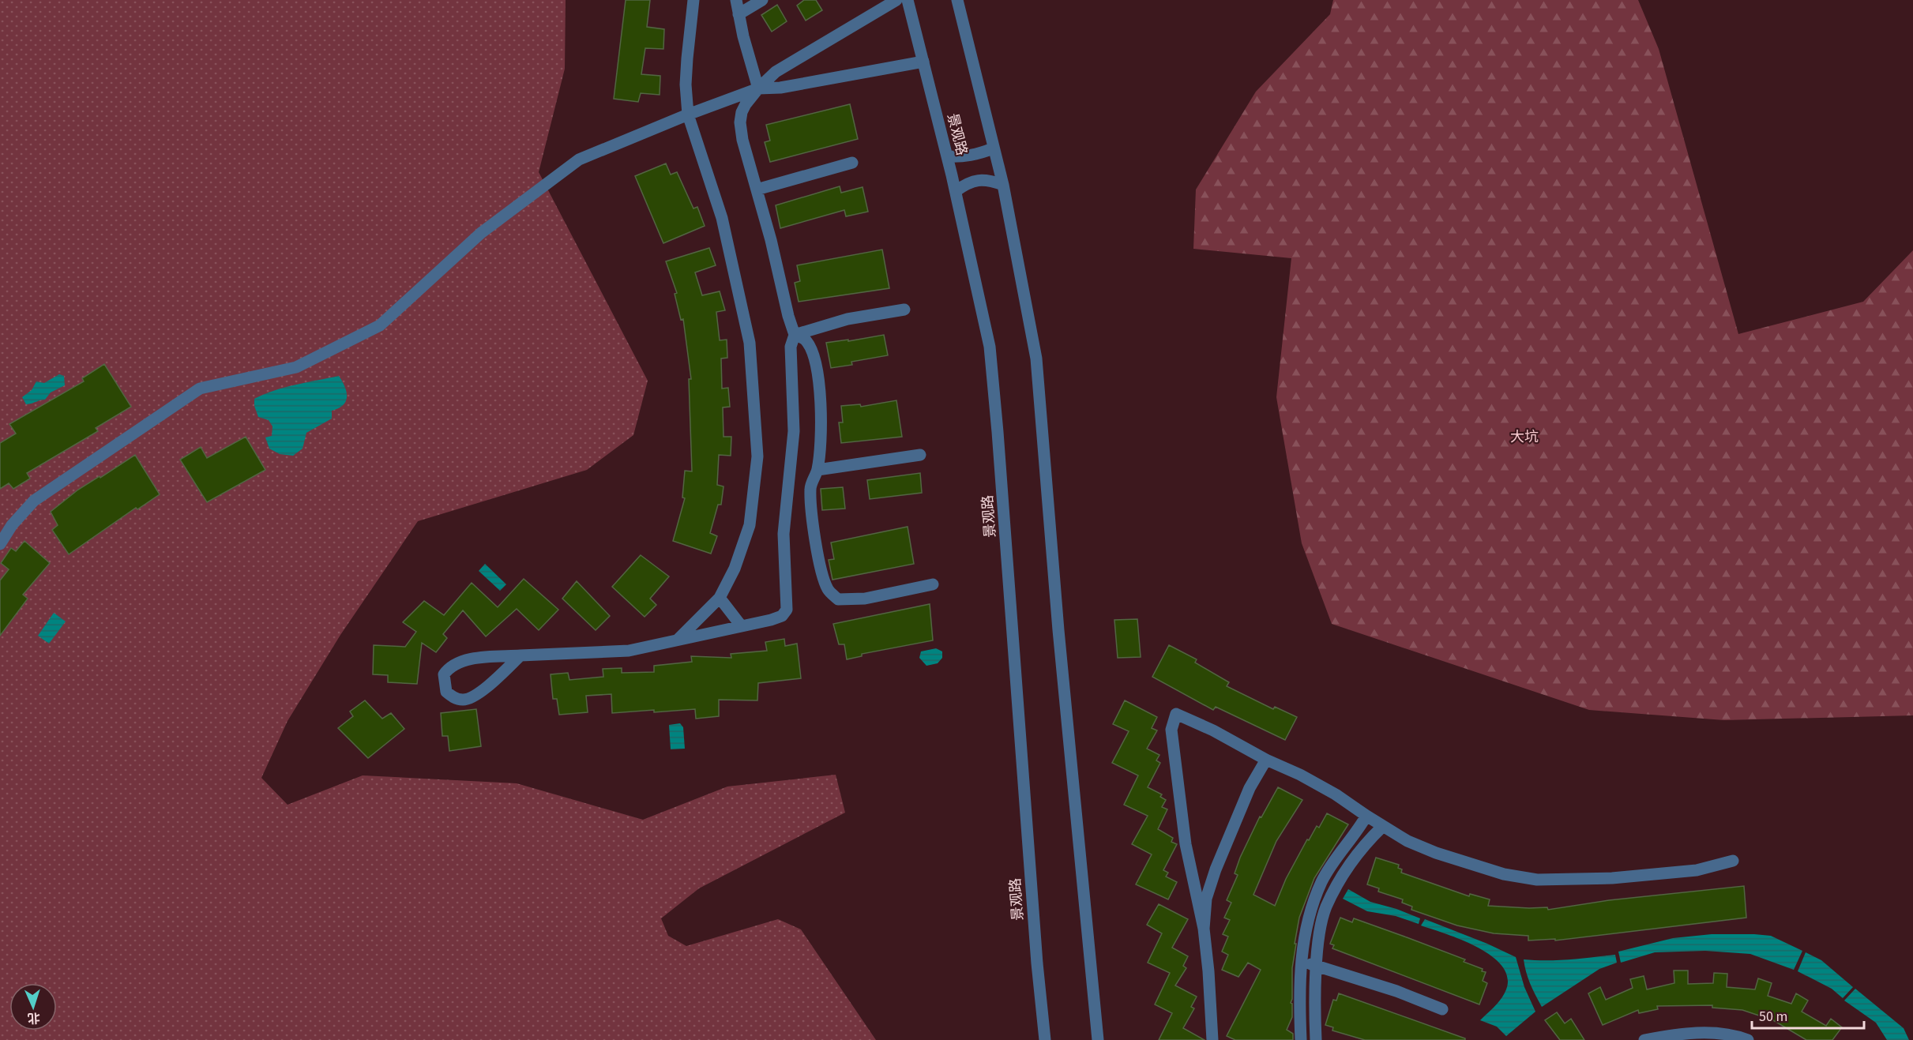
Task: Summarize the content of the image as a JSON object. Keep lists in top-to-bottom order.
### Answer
{
  "streets": {
    "street": ["景观路"]
  },
  "parks": ["大坑"],
  "scale_bar": "50 m",
  "north": "bottom"
}
